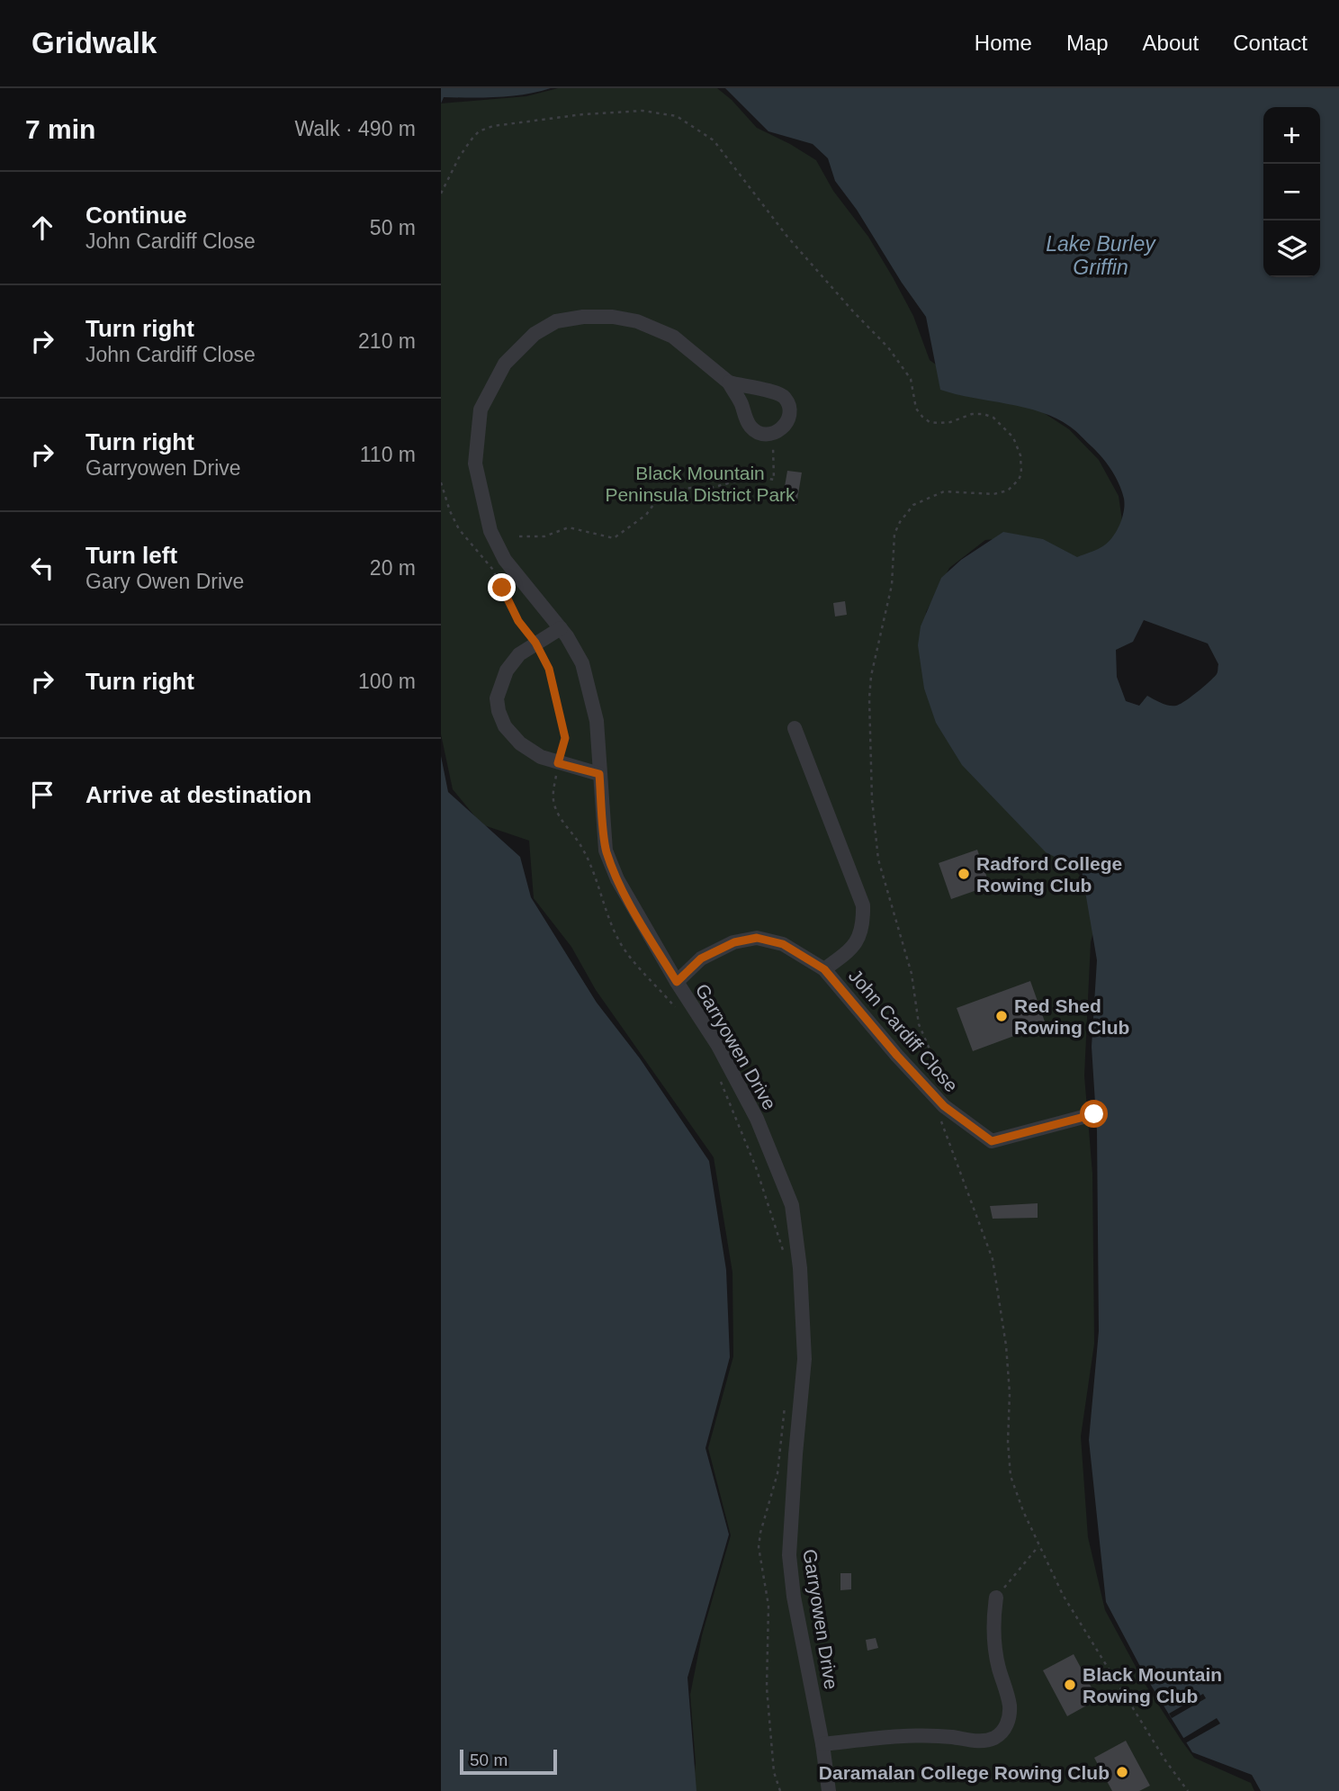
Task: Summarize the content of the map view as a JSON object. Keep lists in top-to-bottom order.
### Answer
{
  "streets": {
    "street": ["John Cardiff Close", "Garryowen Drive"]
  },
  "crossings": [
    ["John Cardiff Close", "Garryowen Drive"]
  ],
  "water": ["Lake Burley Griffin"],
  "parks": ["Black Mountain Peninsula District Park"],
  "places": [
    "Radford College Rowing Club",
    "Red Shed Rowing Club",
    "Black Mountain Rowing Club",
    "Daramalan College Rowing Club"
  ],
  "scale_bar": "50 m",
  "page": {
    "header": "Gridwalk",
    "nav": [
      "Home",
      "Map",
      "About",
      "Contact"
    ],
    "heading": ["7 min", "Walk · 490 m"],
    "map_buttons": ["+", "−"],
    "list": [
      ["Continue", "John Cardiff Close", "50 m"],
      ["Turn right", "John Cardiff Close", "210 m"],
      ["Turn right", "Garryowen Drive", "110 m"],
      ["Turn left", "Gary Owen Drive", "20 m"],
      ["Turn right", "100 m"],
      "Arrive at destination"
    ],
    "scale": "50 m"
  }
}
